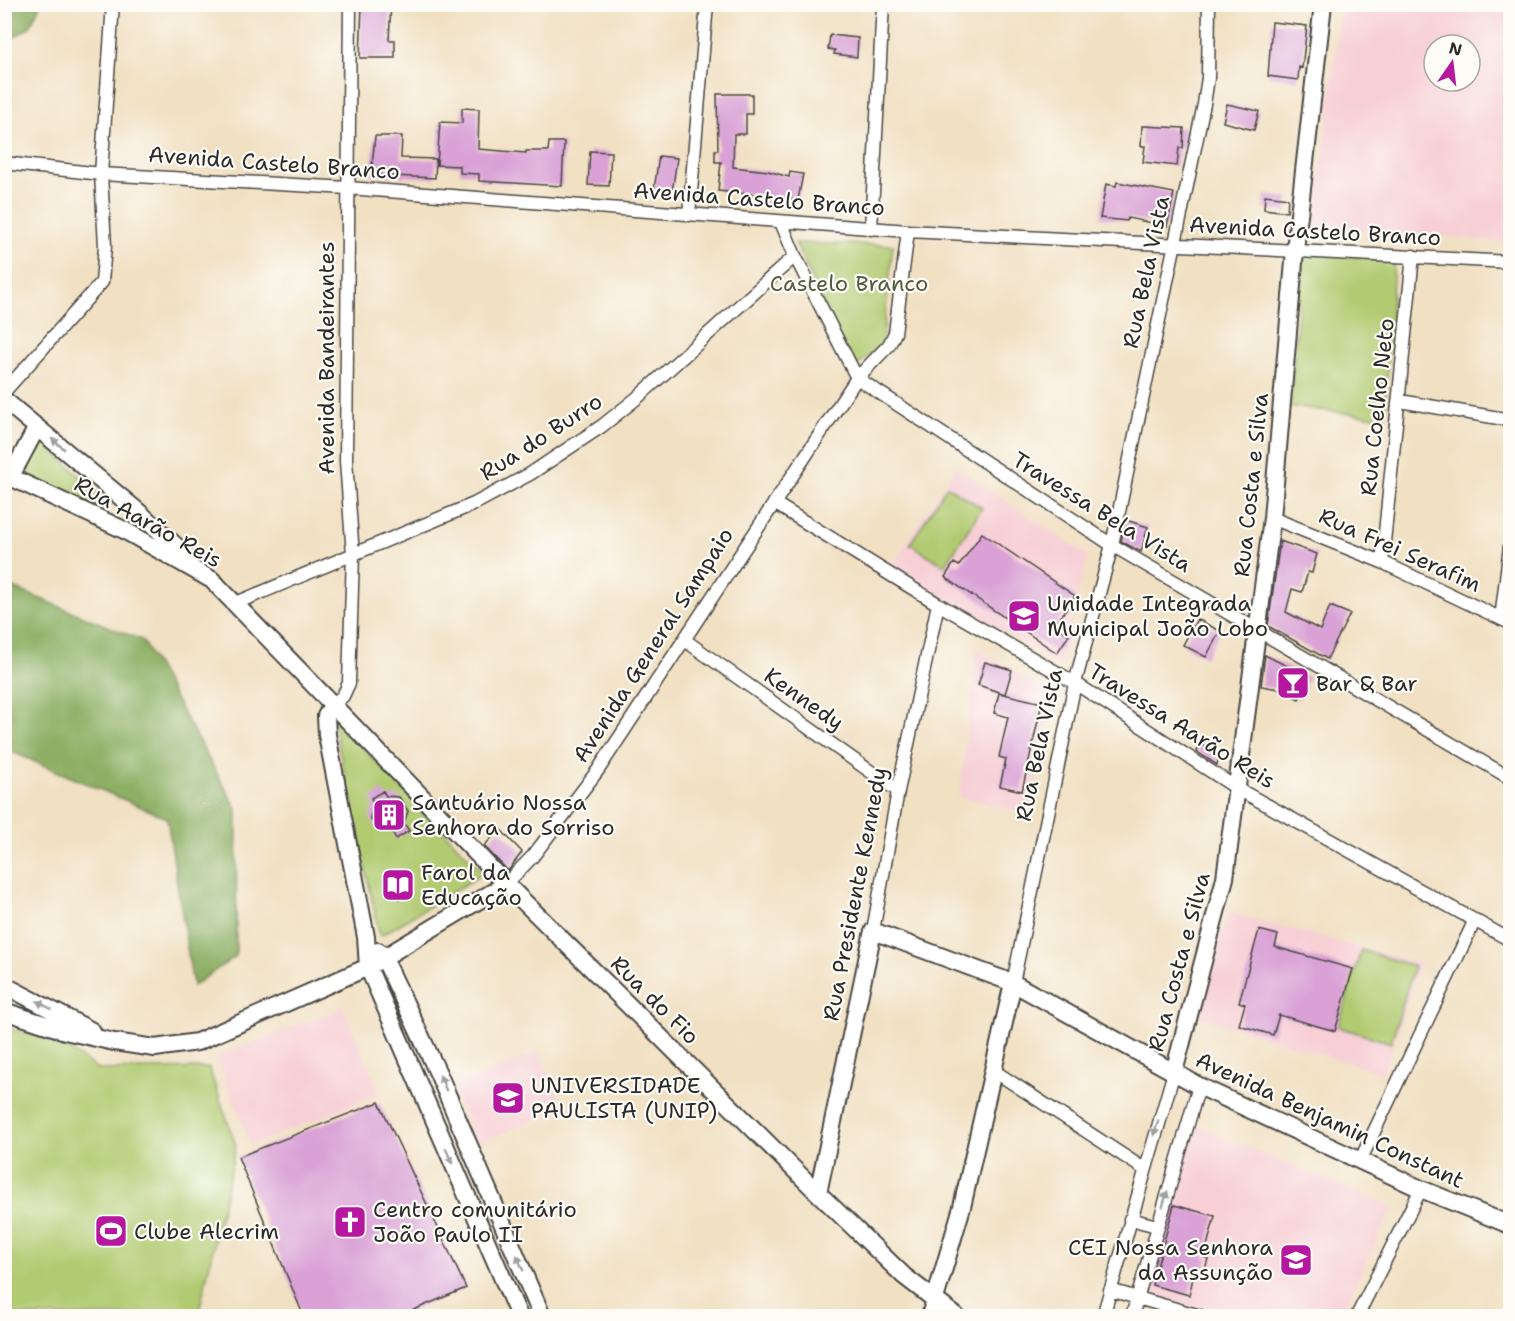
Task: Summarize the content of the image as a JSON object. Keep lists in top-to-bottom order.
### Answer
{
  "streets": {
    "street": [
      "Avenida Castelo Branco",
      "Rua Bela Vista",
      "Avenida Bandeirantes",
      "Rua Coelho Neto",
      "Rua do Burro",
      "Rua Costa e Silva",
      "Travessa Bela Vista",
      "Rua Aarão Reis",
      "Rua Frei Serafim",
      "Avenida General Sampaio",
      "Kennedy",
      "Travessa Aarão Reis",
      "Rua Presidente Kennedy",
      "Rua do Fio",
      "Avenida Benjamin Constant"
    ]
  },
  "crossings": [
    ["Avenida Castelo Branco", "Rua Bela Vista"],
    ["Avenida Castelo Branco", "Avenida Bandeirantes"],
    ["Avenida Castelo Branco", "Rua Coelho Neto"],
    ["Avenida Castelo Branco", "Rua Costa e Silva"],
    ["Avenida Castelo Branco", "Avenida General Sampaio"],
    ["Rua Bela Vista", "Travessa Bela Vista"],
    ["Rua Bela Vista", "Travessa Aarão Reis"],
    ["Rua Bela Vista", "Rua do Fio"],
    ["Rua Bela Vista", "Avenida Benjamin Constant"],
    ["Avenida Bandeirantes", "Rua do Burro"],
    ["Avenida Bandeirantes", "Rua Aarão Reis"],
    ["Avenida Bandeirantes", "Rua do Fio"],
    ["Rua Coelho Neto", "Rua Frei Serafim"],
    ["Rua do Burro", "Travessa Bela Vista"],
    ["Rua do Burro", "Rua Aarão Reis"],
    ["Rua Costa e Silva", "Travessa Bela Vista"],
    ["Rua Costa e Silva", "Rua Frei Serafim"],
    ["Rua Costa e Silva", "Travessa Aarão Reis"],
    ["Rua Costa e Silva", "Avenida Benjamin Constant"],
    ["Travessa Bela Vista", "Avenida General Sampaio"],
    ["Rua Aarão Reis", "Rua do Fio"],
    ["Avenida General Sampaio", "Kennedy"],
    ["Avenida General Sampaio", "Travessa Aarão Reis"],
    ["Avenida General Sampaio", "Rua do Fio"],
    ["Kennedy", "Rua Presidente Kennedy"],
    ["Travessa Aarão Reis", "Rua Presidente Kennedy"],
    ["Rua Presidente Kennedy", "Rua do Fio"],
    ["Rua Presidente Kennedy", "Avenida Benjamin Constant"]
  ],
  "parks": ["Castelo Branco"],
  "places": {
    "school or university": ["Unidade Integrada Municipal João Lobo", "UNIVERSIDADE PAULISTA (UNIP)", "CEI Nossa Senhora da Assunção"],
    "bar": ["Bar & Bar"],
    "building": ["Santuário Nossa Senhora do Sorriso"],
    "library": ["Farol da Educação"],
    "church": ["Centro comunitário João Paulo II"],
    "sports": ["Clube Alecrim"]
  },
  "north": "top"
}
